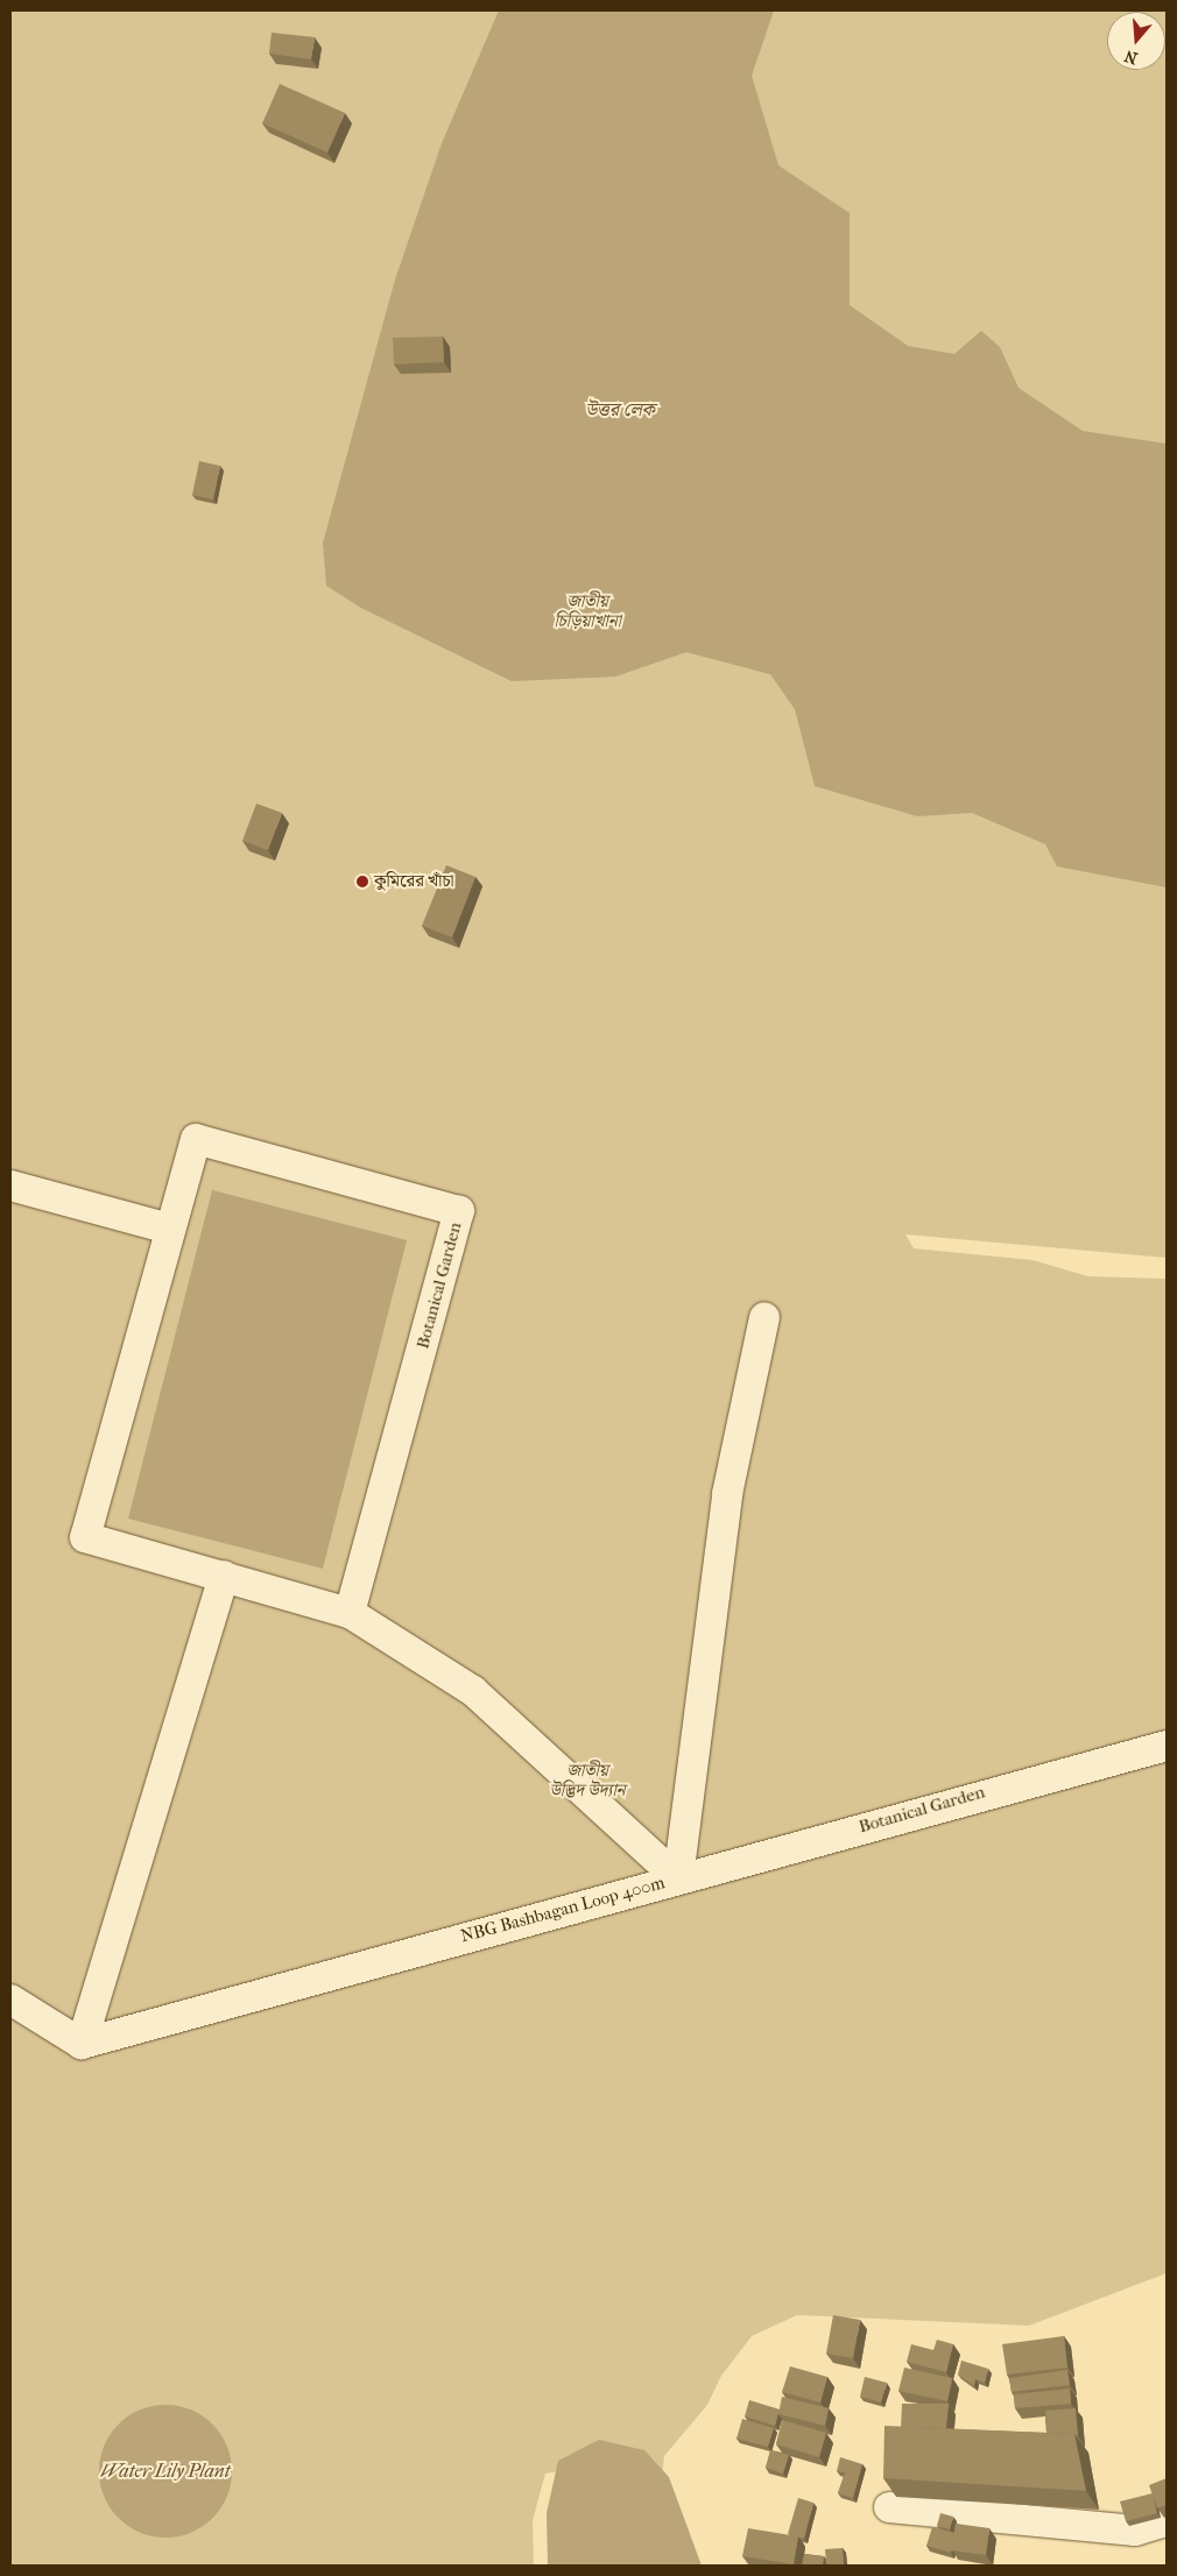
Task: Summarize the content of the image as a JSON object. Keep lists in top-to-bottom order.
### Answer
{
  "streets": {
    "street": ["Botanical Garden", "NBG Bashbagan Loop 400m"]
  },
  "crossings": [
    ["Botanical Garden", "NBG Bashbagan Loop 400m"]
  ],
  "water": ["উত্তর লেক", "Water Lily Plant"],
  "parks": ["জাতীয় চিড়িয়াখানা", "জাতীয় উদ্ভিদ উদ্যান"],
  "places": ["কুমিরের খাঁচা"],
  "north": "bottom"
}
